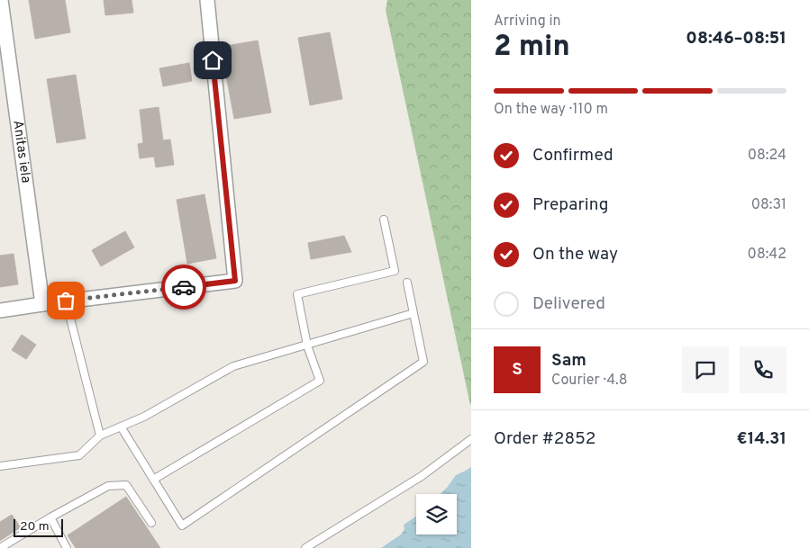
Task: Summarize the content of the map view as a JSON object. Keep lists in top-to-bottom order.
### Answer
{
  "streets": {
    "street": ["Anitas iela"]
  },
  "scale_bar": "20 m",
  "page": {
    "heading": ["2 min", "Arriving in", "08:46–08:51"],
    "panel": [
      "Sam",
      "Courier · 4.8",
      "Order #2852",
      "€14.31"
    ],
    "bar": "On the way · 110 m",
    "list": [
      ["Confirmed", "08:24"],
      ["Preparing", "08:31"],
      ["On the way", "08:42"],
      "Delivered"
    ],
    "round": "S",
    "scale": "20 m"
  }
}
